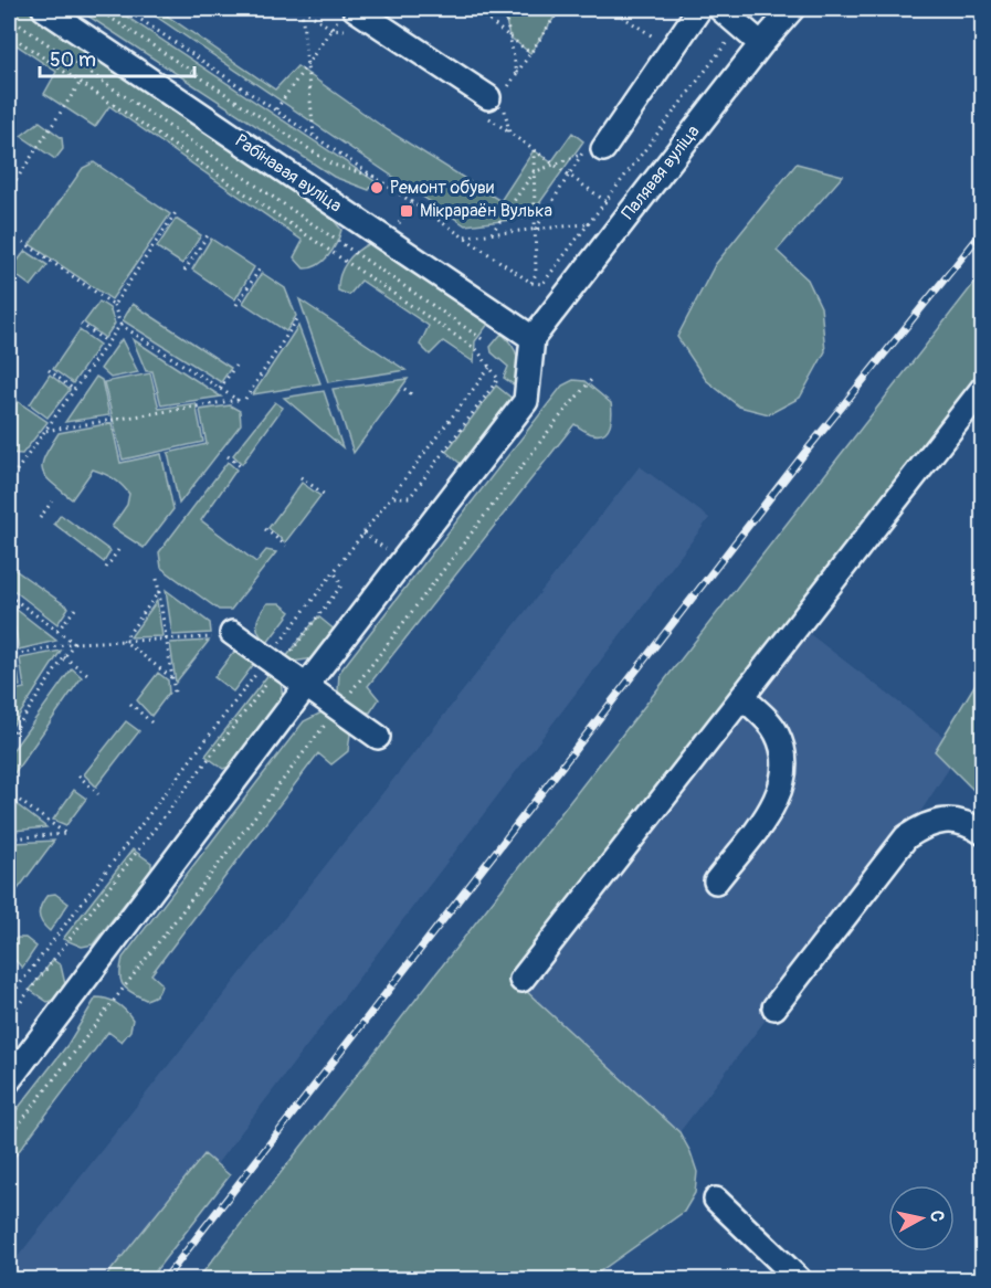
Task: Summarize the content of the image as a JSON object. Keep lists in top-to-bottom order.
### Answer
{
  "streets": {
    "street": ["Палявая вуліца", "Рабінавая вуліца"]
  },
  "crossings": [
    ["Палявая вуліца", "Рабінавая вуліца"]
  ],
  "places": {
    "other": ["Ремонт обуви"],
    "transit": ["Мікрараён Вулька"]
  },
  "scale_bar": "50 m",
  "north": "right"
}
